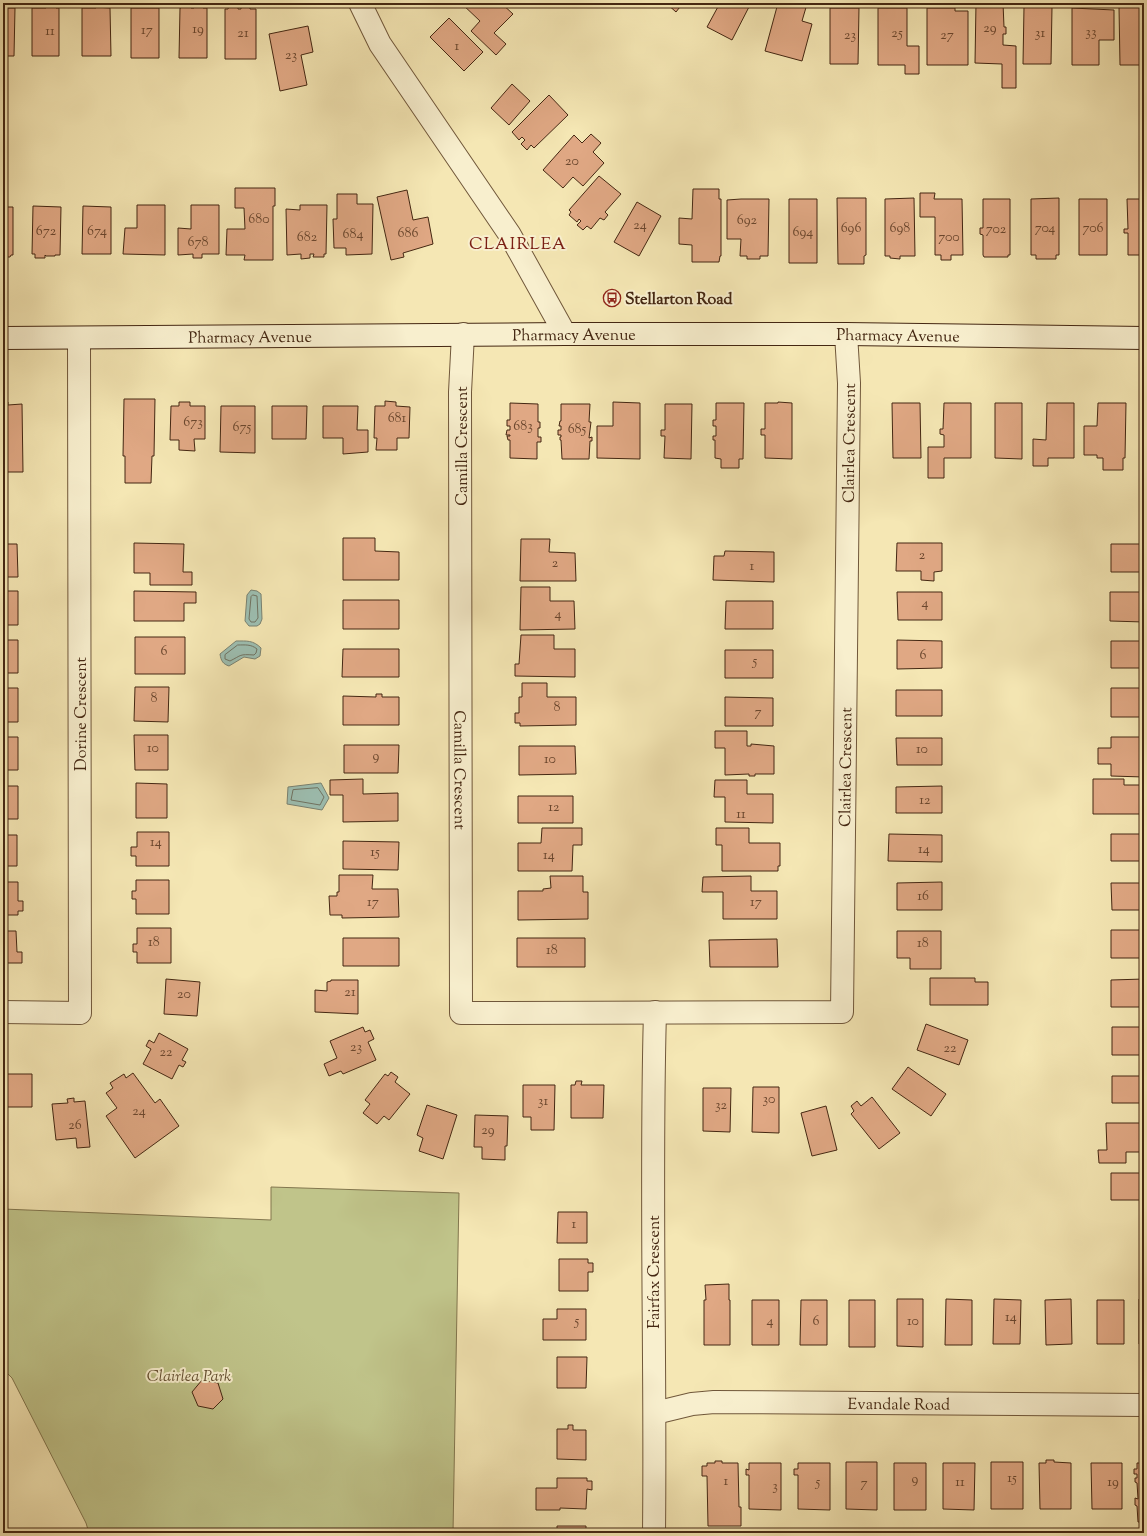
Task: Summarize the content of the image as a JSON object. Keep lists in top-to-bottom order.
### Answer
{
  "streets": {
    "street": [
      "Pharmacy Avenue",
      "Clairlea Crescent",
      "Camilla Crescent",
      "Dorine Crescent",
      "Fairfax Crescent",
      "Evandale Road"
    ]
  },
  "crossings": [
    ["Pharmacy Avenue", "Clairlea Crescent"],
    ["Pharmacy Avenue", "Camilla Crescent"],
    ["Pharmacy Avenue", "Dorine Crescent"],
    ["Clairlea Crescent", "Camilla Crescent"],
    ["Clairlea Crescent", "Fairfax Crescent"],
    ["Camilla Crescent", "Fairfax Crescent"],
    ["Fairfax Crescent", "Evandale Road"]
  ],
  "districts": ["CLAIRLEA"],
  "parks": ["Clairlea Park"],
  "places": {
    "bus stop": ["Stellarton Road"]
  },
  "house_numbers": [
    "29",
    "19",
    "17",
    "11",
    "33",
    "21",
    "25",
    "31",
    "23",
    "27",
    "1",
    "23",
    "20",
    "680",
    "692",
    "24",
    "696",
    "698",
    "704",
    "706",
    "702",
    "672",
    "674",
    "694",
    "686",
    "684",
    "682",
    "700",
    "678",
    "681",
    "673",
    "683",
    "675",
    "685",
    "2",
    "2",
    "1",
    "4",
    "4",
    "6",
    "6",
    "5",
    "8",
    "8",
    "7",
    "10",
    "10",
    "9",
    "10",
    "12",
    "12",
    "11",
    "14",
    "14",
    "15",
    "14",
    "16",
    "17",
    "17",
    "18",
    "18",
    "18",
    "21",
    "20",
    "23",
    "22",
    "22",
    "30",
    "31",
    "32",
    "24",
    "26",
    "29",
    "1",
    "14",
    "5",
    "4",
    "6",
    "10",
    "15",
    "9",
    "1",
    "5",
    "11",
    "19",
    "7",
    "3"
  ]
}
